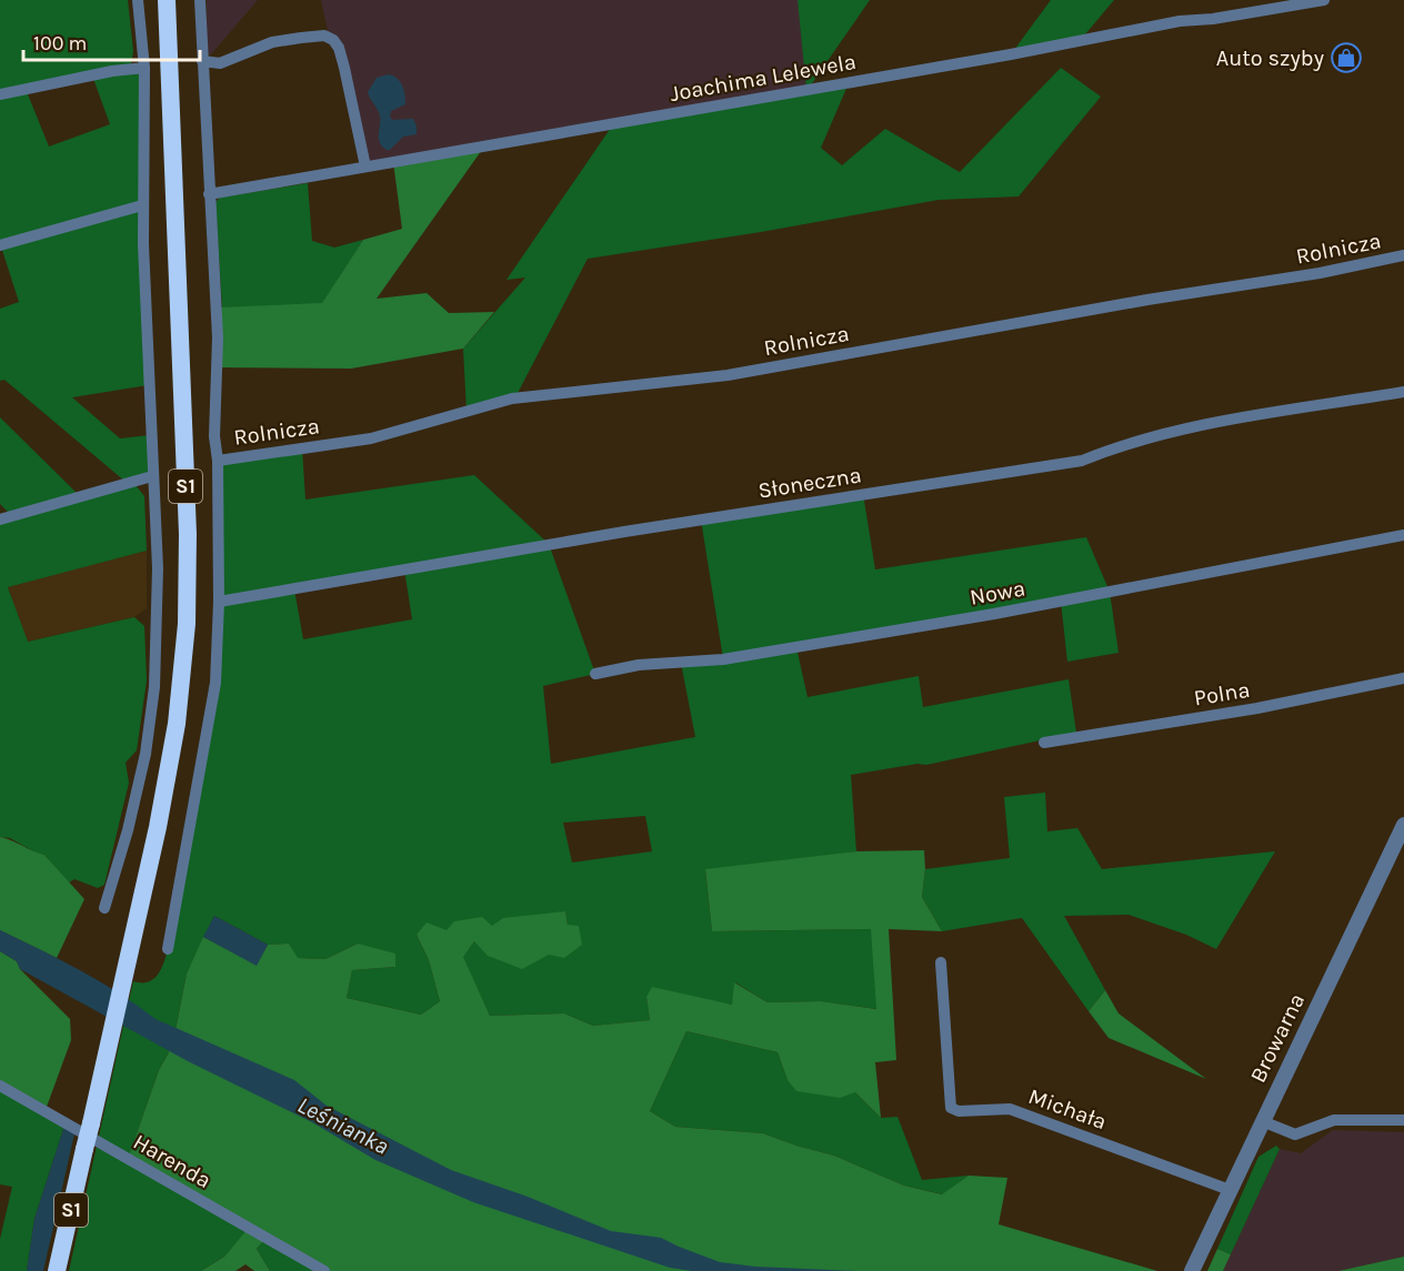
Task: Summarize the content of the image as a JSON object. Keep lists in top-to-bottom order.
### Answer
{
  "streets": {
    "highway": ["S1"],
    "street": [
      "Joachima Lelewela",
      "Rolnicza",
      "Słoneczna",
      "Nowa",
      "Polna",
      "Browarna",
      "Michała",
      "Harenda"
    ]
  },
  "crossings": [
    ["Browarna", "Michała"]
  ],
  "water": ["Leśnianka"],
  "places": {
    "shop": ["Auto szyby"]
  },
  "scale_bar": "100 m"
}
